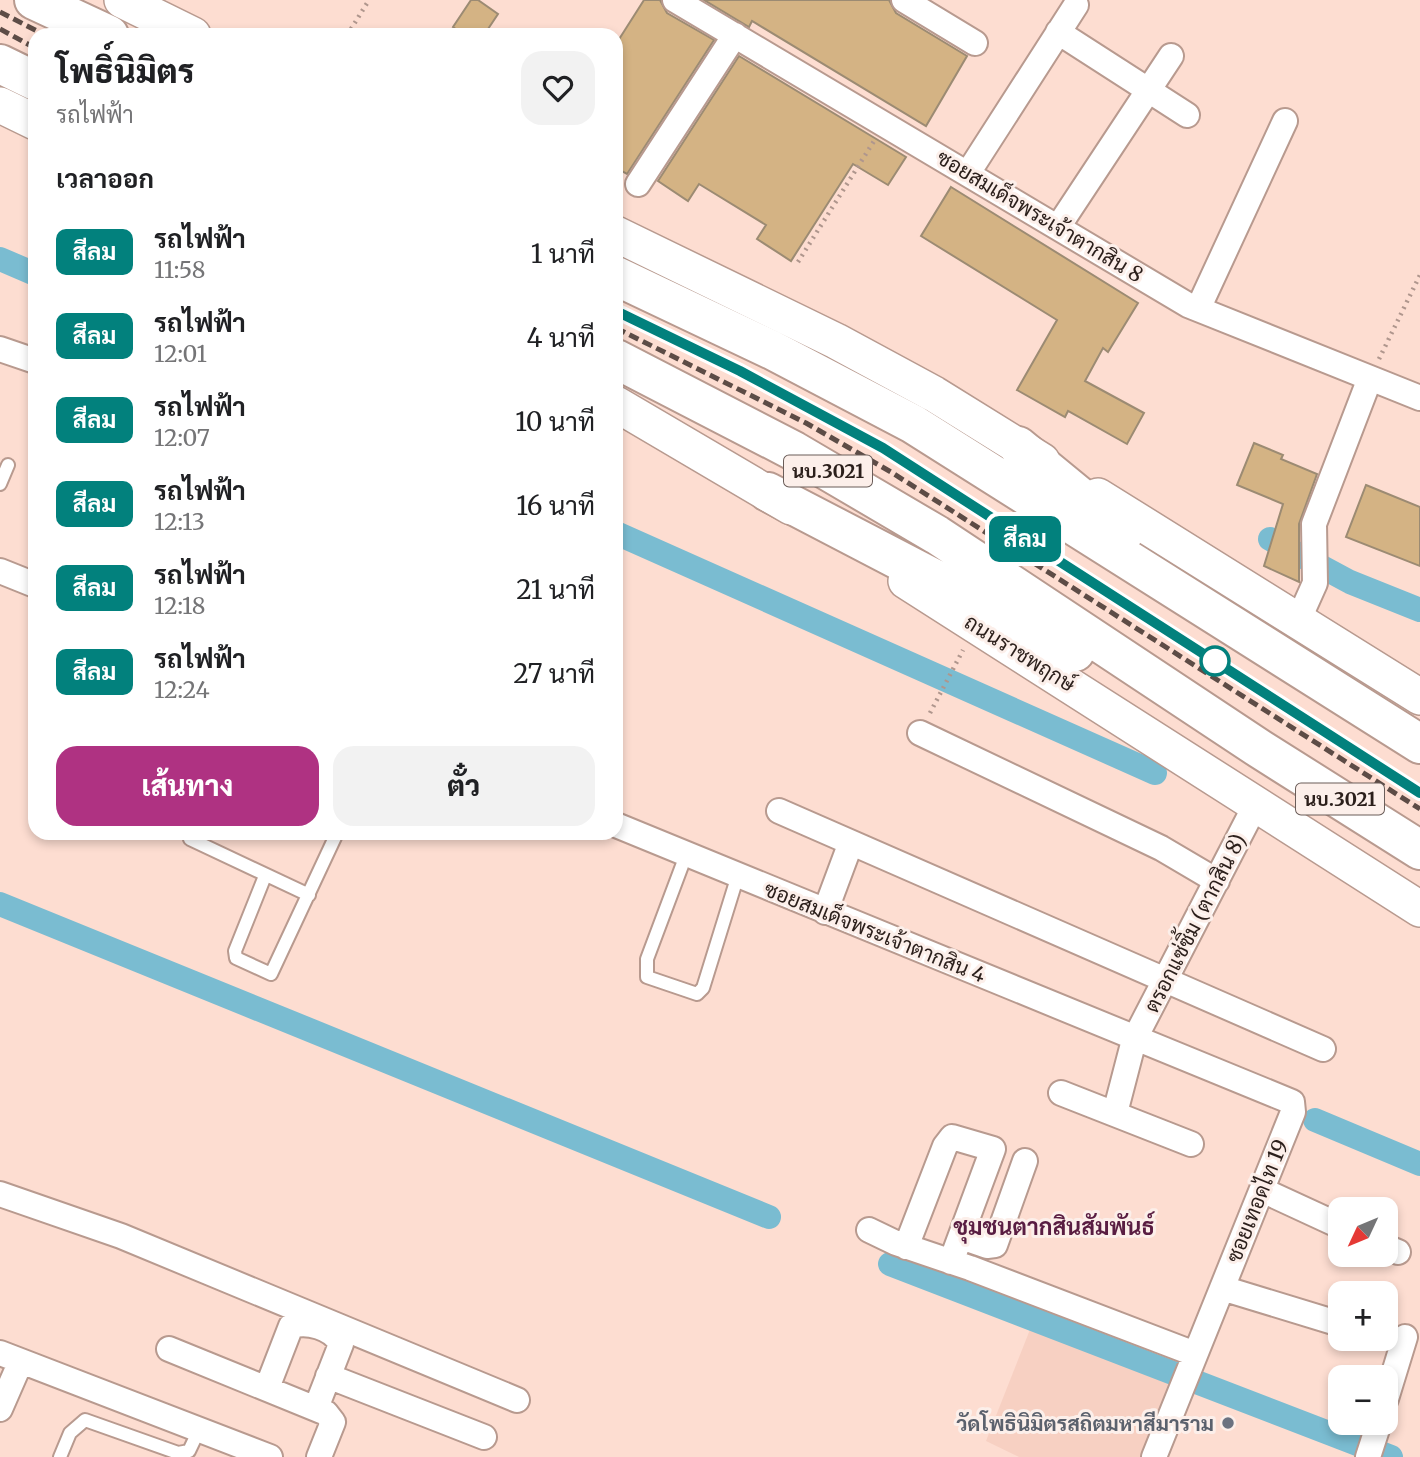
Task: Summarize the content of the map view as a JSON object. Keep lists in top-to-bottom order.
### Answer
{
  "streets": {
    "main road": ["นบ.3021", "ถนนราชพฤกษ์"],
    "street": [
      "ซอยสมเด็จพระเจ้าตากสิน 8",
      "ตรอกแซ่ซิ้ม (ตากสิน 8)",
      "ซอยสมเด็จพระเจ้าตากสิน 4",
      "ซอยเทอดไท 19"
    ]
  },
  "crossings": [
    ["ถนนราชพฤกษ์", "ตรอกแซ่ซิ้ม (ตากสิน 8)"],
    ["ตรอกแซ่ซิ้ม (ตากสิน 8)", "ซอยสมเด็จพระเจ้าตากสิน 4"],
    ["ตรอกแซ่ซิ้ม (ตากสิน 8)", "ซอยเทอดไท 19"],
    ["ซอยสมเด็จพระเจ้าตากสิน 4", "ซอยเทอดไท 19"]
  ],
  "districts": ["ชุมชนตากสินสัมพันธ์"],
  "places": ["วัดโพธินิมิตรสถิตมหาสีมาราม"],
  "lines": ["metro line สีลม"],
  "north": "bottom left",
  "page": {
    "on_map": "สีลม",
    "heading": [
      ["โพธิ์นิมิตร", "รถไฟฟ้า"],
      "เวลาออก"
    ],
    "list": [
      {
        "mark": "สีลม",
        "name": "รถไฟฟ้า",
        "note": "11:58",
        "value": "1 นาที"
      },
      {
        "mark": "สีลม",
        "name": "รถไฟฟ้า",
        "note": "12:01",
        "value": "4 นาที"
      },
      {
        "mark": "สีลม",
        "name": "รถไฟฟ้า",
        "note": "12:07",
        "value": "10 นาที"
      },
      {
        "mark": "สีลม",
        "name": "รถไฟฟ้า",
        "note": "12:13",
        "value": "16 นาที"
      },
      {
        "mark": "สีลม",
        "name": "รถไฟฟ้า",
        "note": "12:18",
        "value": "21 นาที"
      },
      {
        "mark": "สีลม",
        "name": "รถไฟฟ้า",
        "note": "12:24",
        "value": "27 นาที"
      }
    ],
    "buttons": ["เส้นทาง", "ตั๋ว"],
    "map_buttons": ["+", "−"]
  }
}
